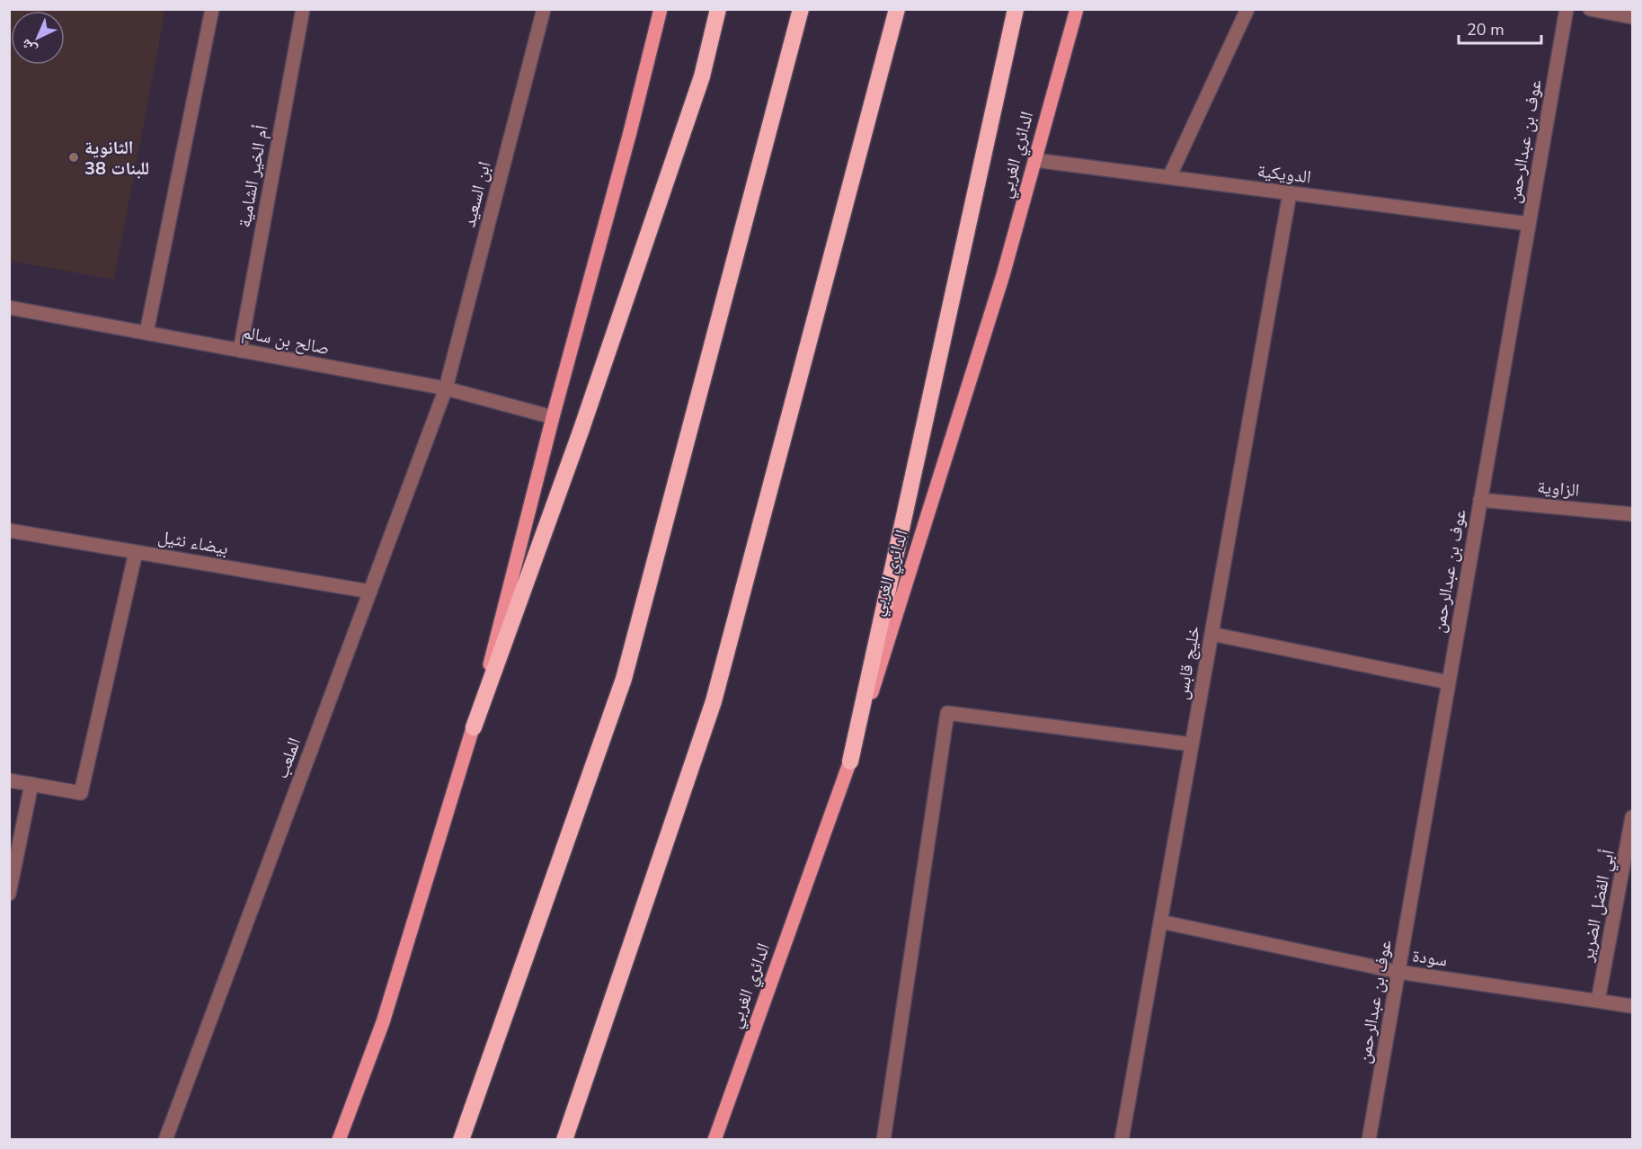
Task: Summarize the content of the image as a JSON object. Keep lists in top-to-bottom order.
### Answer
{
  "streets": {
    "main road": ["الدائري الغربي"],
    "street": [
      "عوف بن عبدالرحمن",
      "الدويكية",
      "أم الخير الشامية",
      "ابن السعيد",
      "صالح بن سالم",
      "الزاوية",
      "بيضاء نثيل",
      "خليج قابس",
      "الملعب",
      "أبي الفضل الضرير",
      "سودة"
    ]
  },
  "crossings": [
    ["عوف بن عبدالرحمن", "الدويكية"],
    ["عوف بن عبدالرحمن", "الزاوية"],
    ["عوف بن عبدالرحمن", "سودة"],
    ["الدائري الغربي", "الدويكية"],
    ["الدويكية", "خليج قابس"],
    ["أم الخير الشامية", "صالح بن سالم"],
    ["ابن السعيد", "صالح بن سالم"],
    ["ابن السعيد", "الملعب"],
    ["صالح بن سالم", "الملعب"],
    ["بيضاء نثيل", "الملعب"],
    ["خليج قابس", "سودة"],
    ["أبي الفضل الضرير", "سودة"]
  ],
  "places": ["الثانوية 38 للبنات"],
  "scale_bar": "20 m",
  "north": "bottom left"
}
